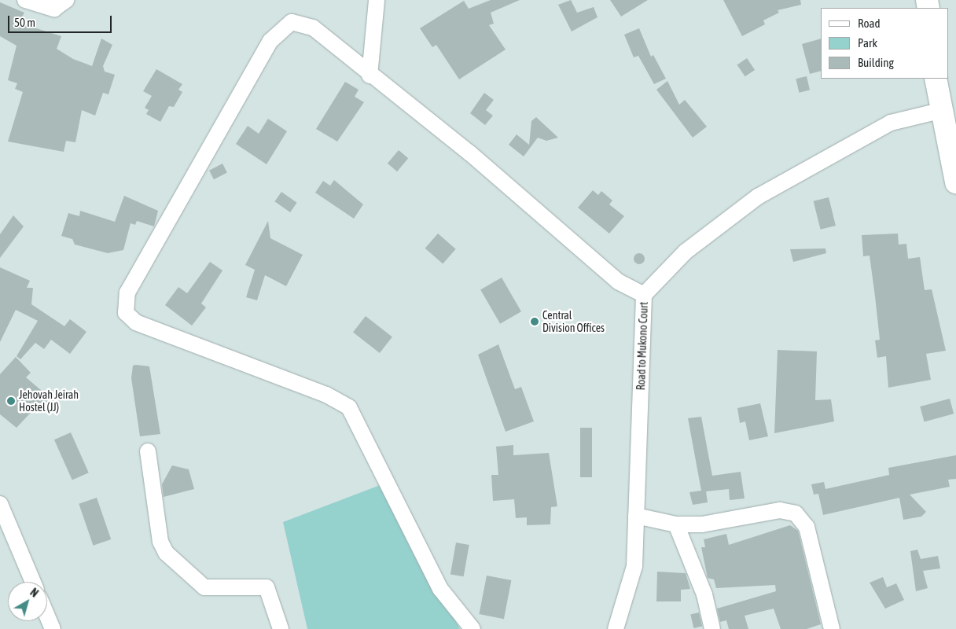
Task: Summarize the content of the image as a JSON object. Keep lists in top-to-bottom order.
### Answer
{
  "streets": {
    "street": ["Road to Mukono Court"]
  },
  "places": ["Central Division Offices", "Jehovah Jeirah Hostel (JJ)"],
  "legend": ["Road", "Park", "Building"],
  "scale_bar": "50 m",
  "north": "top right"
}
